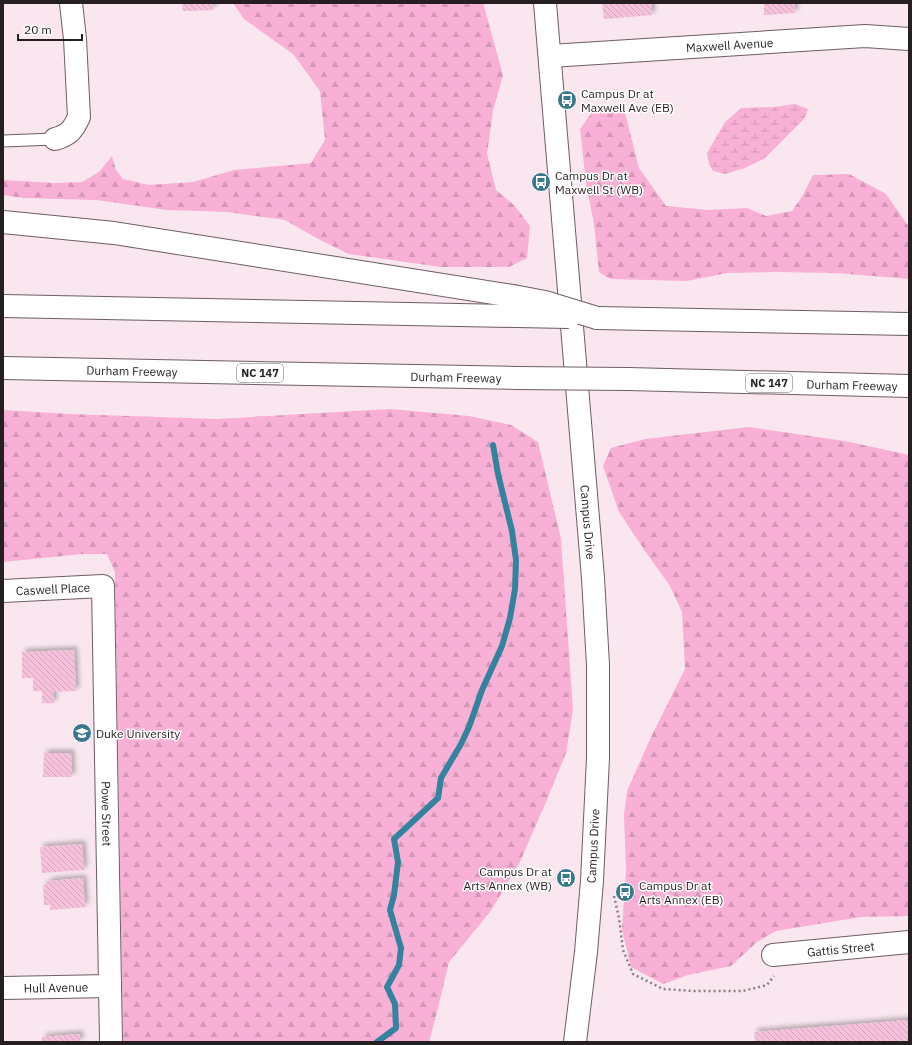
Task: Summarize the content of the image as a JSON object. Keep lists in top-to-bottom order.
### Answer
{
  "streets": {
    "main road": [
      "Maxwell Avenue",
      "Durham Freeway",
      "NC 147",
      "Campus Drive",
      "Caswell Place",
      "Powe Street",
      "Gattis Street",
      "Hull Avenue"
    ]
  },
  "crossings": [
    ["Maxwell Avenue", "Campus Drive"],
    ["Caswell Place", "Powe Street"],
    ["Powe Street", "Hull Avenue"]
  ],
  "places": {
    "bus stop": [
      "Campus Dr at Maxwell Ave (EB)",
      "Campus Dr at Maxwell St (WB)",
      "Campus Dr at Arts Annex (WB)",
      "Campus Dr at Arts Annex (EB)"
    ],
    "school or university": ["Duke University"]
  },
  "scale_bar": "20 m"
}
